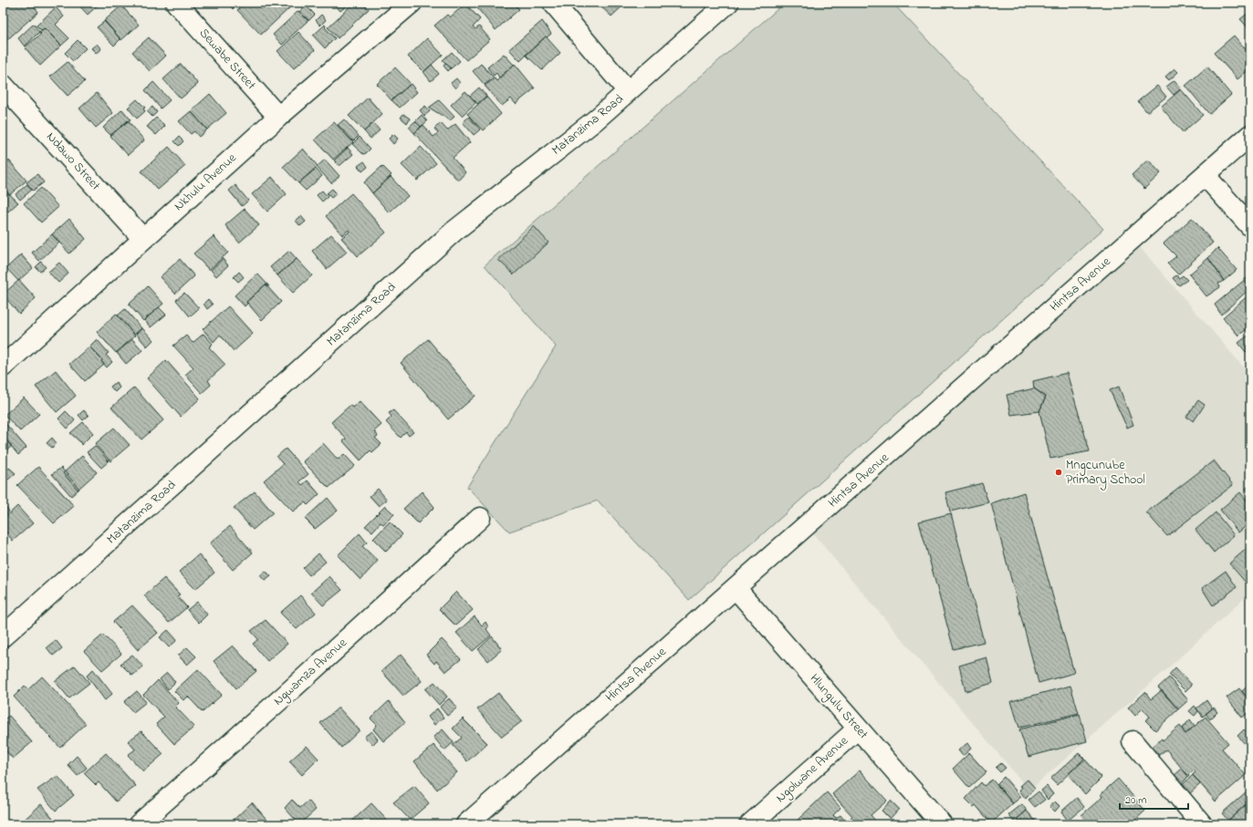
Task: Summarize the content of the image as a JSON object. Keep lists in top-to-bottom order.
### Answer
{
  "streets": {
    "street": [
      "Sewabe Street",
      "Matanzima Road",
      "Ndawo Street",
      "Nkhulu Avenue",
      "Hintsa Avenue",
      "Ngwamza Avenue",
      "Hlungulu Street",
      "Ngolwane Avenue"
    ]
  },
  "crossings": [
    ["Sewabe Street", "Nkhulu Avenue"],
    ["Ndawo Street", "Nkhulu Avenue"],
    ["Hintsa Avenue", "Hlungulu Street"],
    ["Hlungulu Street", "Ngolwane Avenue"]
  ],
  "places": ["Mngcunube Primary School"],
  "scale_bar": "20 m"
}
